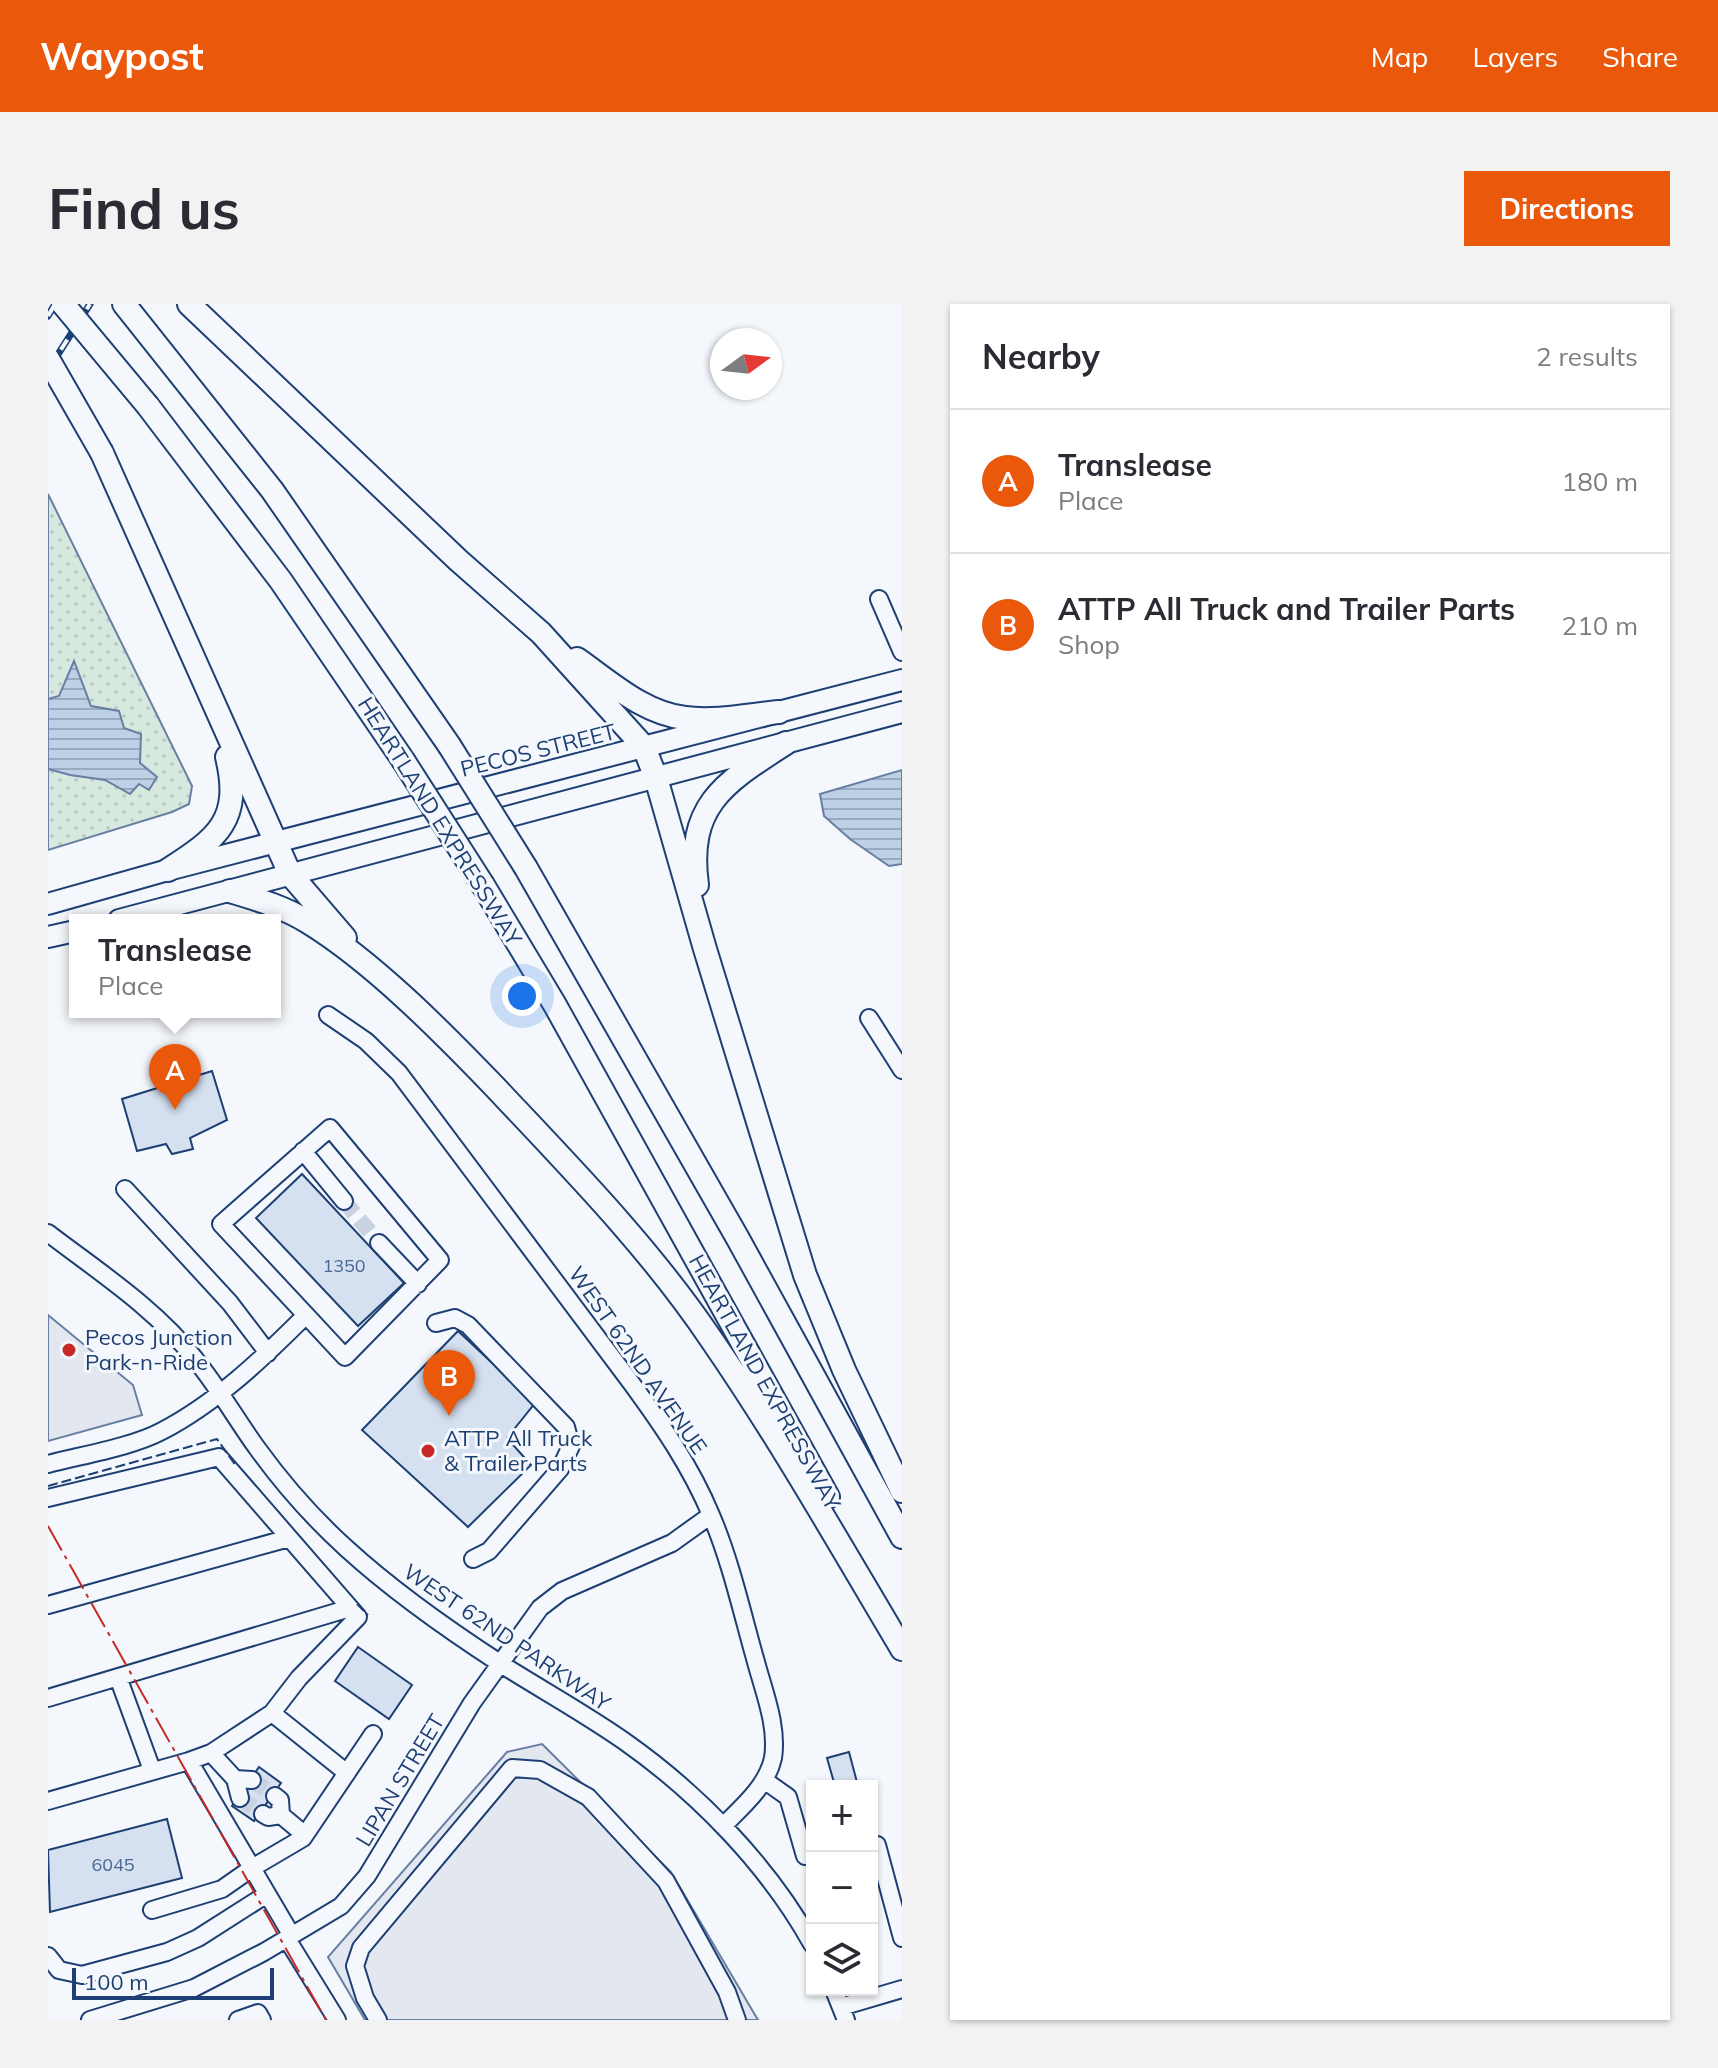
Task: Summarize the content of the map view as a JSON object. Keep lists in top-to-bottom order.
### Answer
{
  "streets": {
    "highway": ["HEARTLAND EXPRESSWAY"],
    "main road": ["PECOS STREET"],
    "street": ["WEST 62ND AVENUE", "WEST 62ND PARKWAY", "LIPAN STREET"]
  },
  "crossings": [
    ["WEST 62ND AVENUE", "WEST 62ND PARKWAY"],
    ["WEST 62ND AVENUE", "LIPAN STREET"],
    ["WEST 62ND PARKWAY", "LIPAN STREET"]
  ],
  "places": ["Pecos Junction Park-n-Ride", "ATTP All Truck & Trailer Parts"],
  "house_numbers": ["1350", "6045"],
  "scale_bar": "100 m",
  "north": "right",
  "page": {
    "header": "Waypost",
    "nav": ["Map", "Layers", "Share"],
    "buttons": "Directions",
    "title": "Find us",
    "heading": ["Nearby", "2 results"],
    "list": [
      {
        "mark": "A",
        "name": "Translease",
        "note": "Place",
        "value": "180 m"
      },
      {
        "mark": "B",
        "name": "ATTP All Truck and Trailer Parts",
        "note": "Shop",
        "value": "210 m"
      }
    ],
    "popup": ["Translease", "Place"],
    "pins": ["A", "B"],
    "map_buttons": ["+", "−"],
    "scale": "100 m"
  }
}
